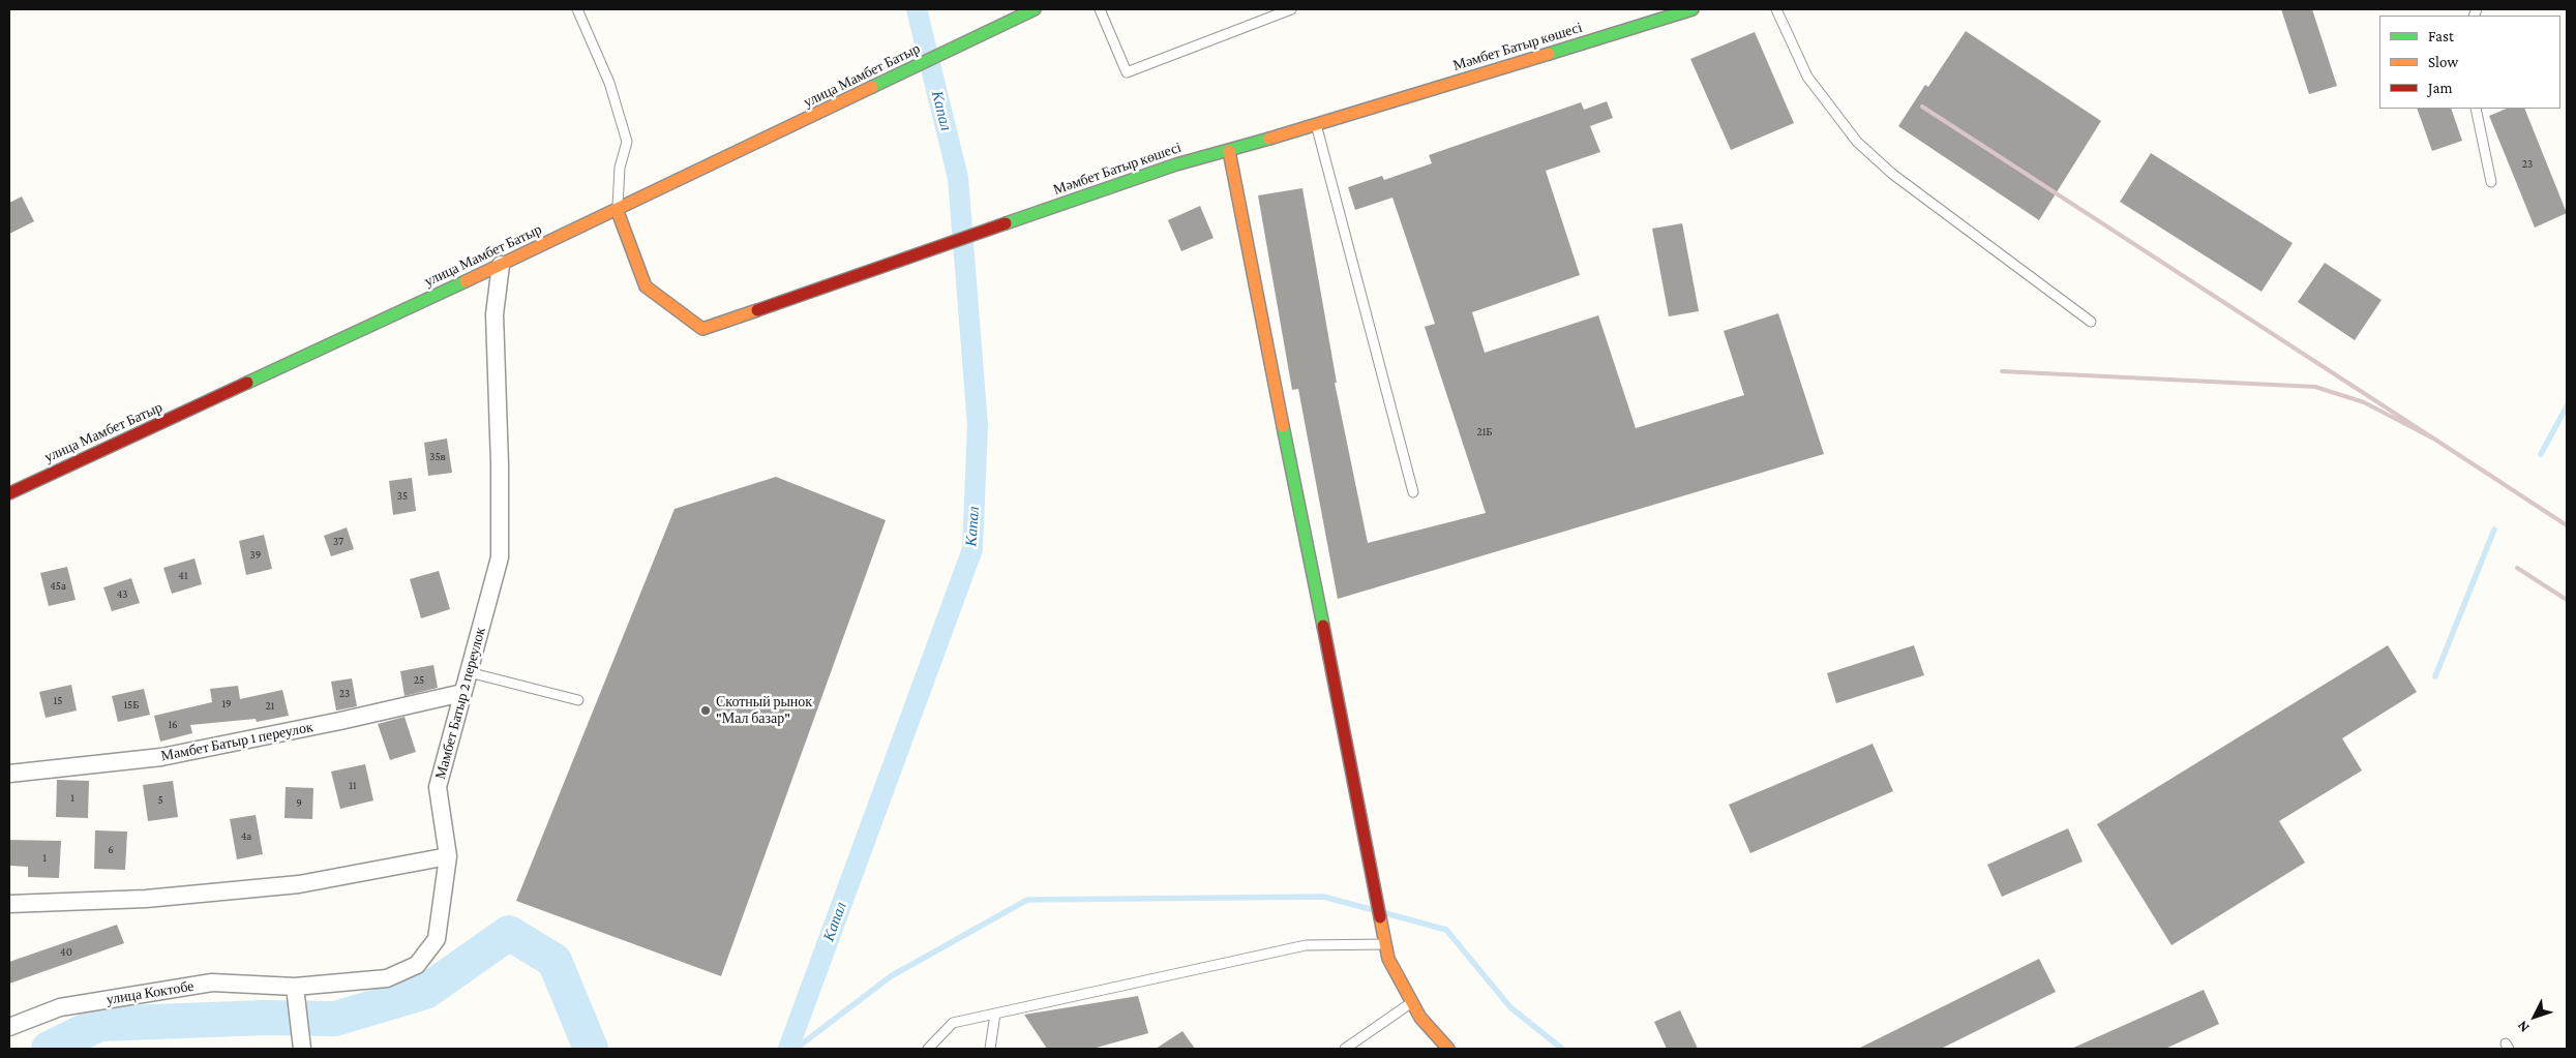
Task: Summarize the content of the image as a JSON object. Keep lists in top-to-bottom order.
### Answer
{
  "streets": {
    "street": [
      "Мәмбет Батыр көшесі",
      "улица Мамбет Батыр",
      "Мамбет Батыр 2 переулок",
      "Мамбет Батыр 1 переулок",
      "улица Коктобе"
    ]
  },
  "crossings": [
    ["Мәмбет Батыр көшесі", "улица Мамбет Батыр"],
    ["улица Мамбет Батыр", "Мамбет Батыр 2 переулок"],
    ["Мамбет Батыр 2 переулок", "Мамбет Батыр 1 переулок"],
    ["Мамбет Батыр 2 переулок", "улица Коктобе"]
  ],
  "water": ["Капал"],
  "places": ["Скотный рынок \"Мал базар\""],
  "house_numbers": [
    "23",
    "21Б",
    "35в",
    "35",
    "37",
    "39",
    "41",
    "45а",
    "43",
    "25",
    "23",
    "15",
    "19",
    "15Б",
    "21",
    "16",
    "11",
    "1",
    "5",
    "9",
    "4а",
    "6",
    "1",
    "40"
  ],
  "legend": ["Fast", "Slow", "Jam"],
  "north": "bottom left"
}
